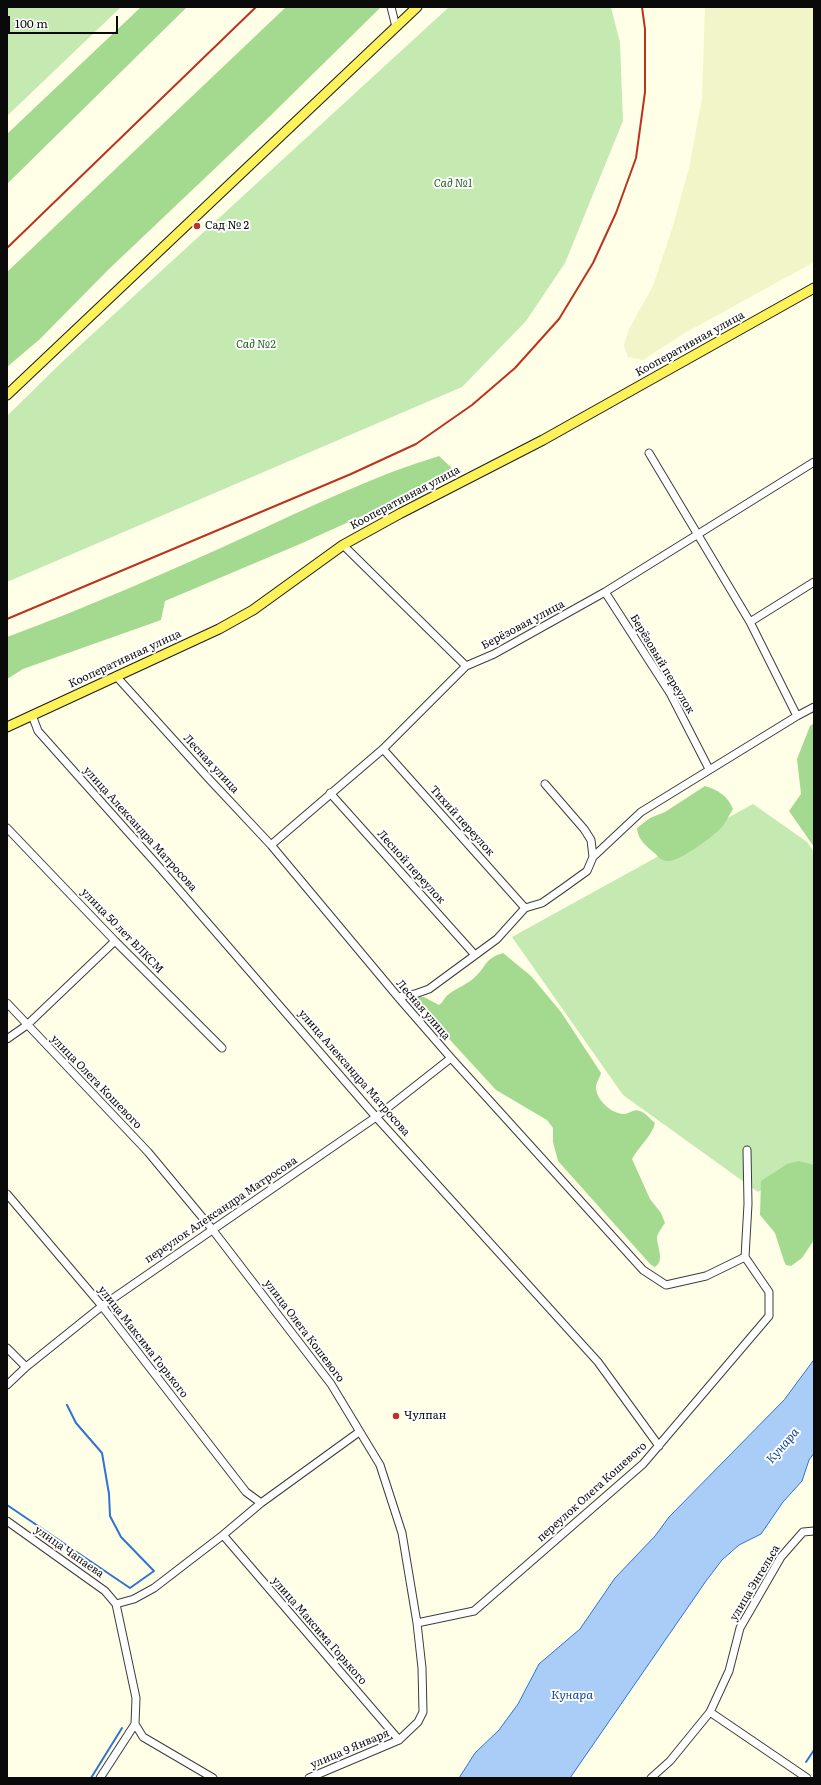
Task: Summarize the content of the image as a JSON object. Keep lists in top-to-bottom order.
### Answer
{
  "streets": {
    "main road": ["Кооперативная улица"],
    "street": [
      "Берёзовая улица",
      "Берёзовый переулок",
      "Лесная улица",
      "Тихий переулок",
      "улица Александра Матросова",
      "Лесной переулок",
      "улица 50 лет ВЛКСМ",
      "улица Олега Кошевого",
      "переулок Александра Матросова",
      "улица Максима Горького",
      "переулок Олега Кошевого",
      "улица Чапаева",
      "улица Энгельса",
      "улица 9 Января"
    ]
  },
  "crossings": [
    ["Кооперативная улица", "Лесная улица"],
    ["Кооперативная улица", "улица Александра Матросова"],
    ["Берёзовая улица", "Берёзовый переулок"],
    ["Берёзовая улица", "Лесная улица"],
    ["Берёзовая улица", "Тихий переулок"],
    ["Берёзовая улица", "Лесной переулок"],
    ["Лесная улица", "переулок Александра Матросова"],
    ["Лесная улица", "переулок Олега Кошевого"],
    ["улица Александра Матросова", "переулок Александра Матросова"],
    ["улица Александра Матросова", "переулок Олега Кошевого"],
    ["улица Олега Кошевого", "переулок Александра Матросова"],
    ["улица Олега Кошевого", "улица Максима Горького"],
    ["улица Олега Кошевого", "переулок Олега Кошевого"],
    ["улица Олега Кошевого", "улица 9 Января"],
    ["переулок Александра Матросова", "улица Максима Горького"],
    ["улица Максима Горького", "улица 9 Января"]
  ],
  "water": ["Кунара"],
  "parks": ["Сад №1", "Сад №2"],
  "places": ["Сад № 2", "Чулпан"],
  "scale_bar": "100 m"
}
